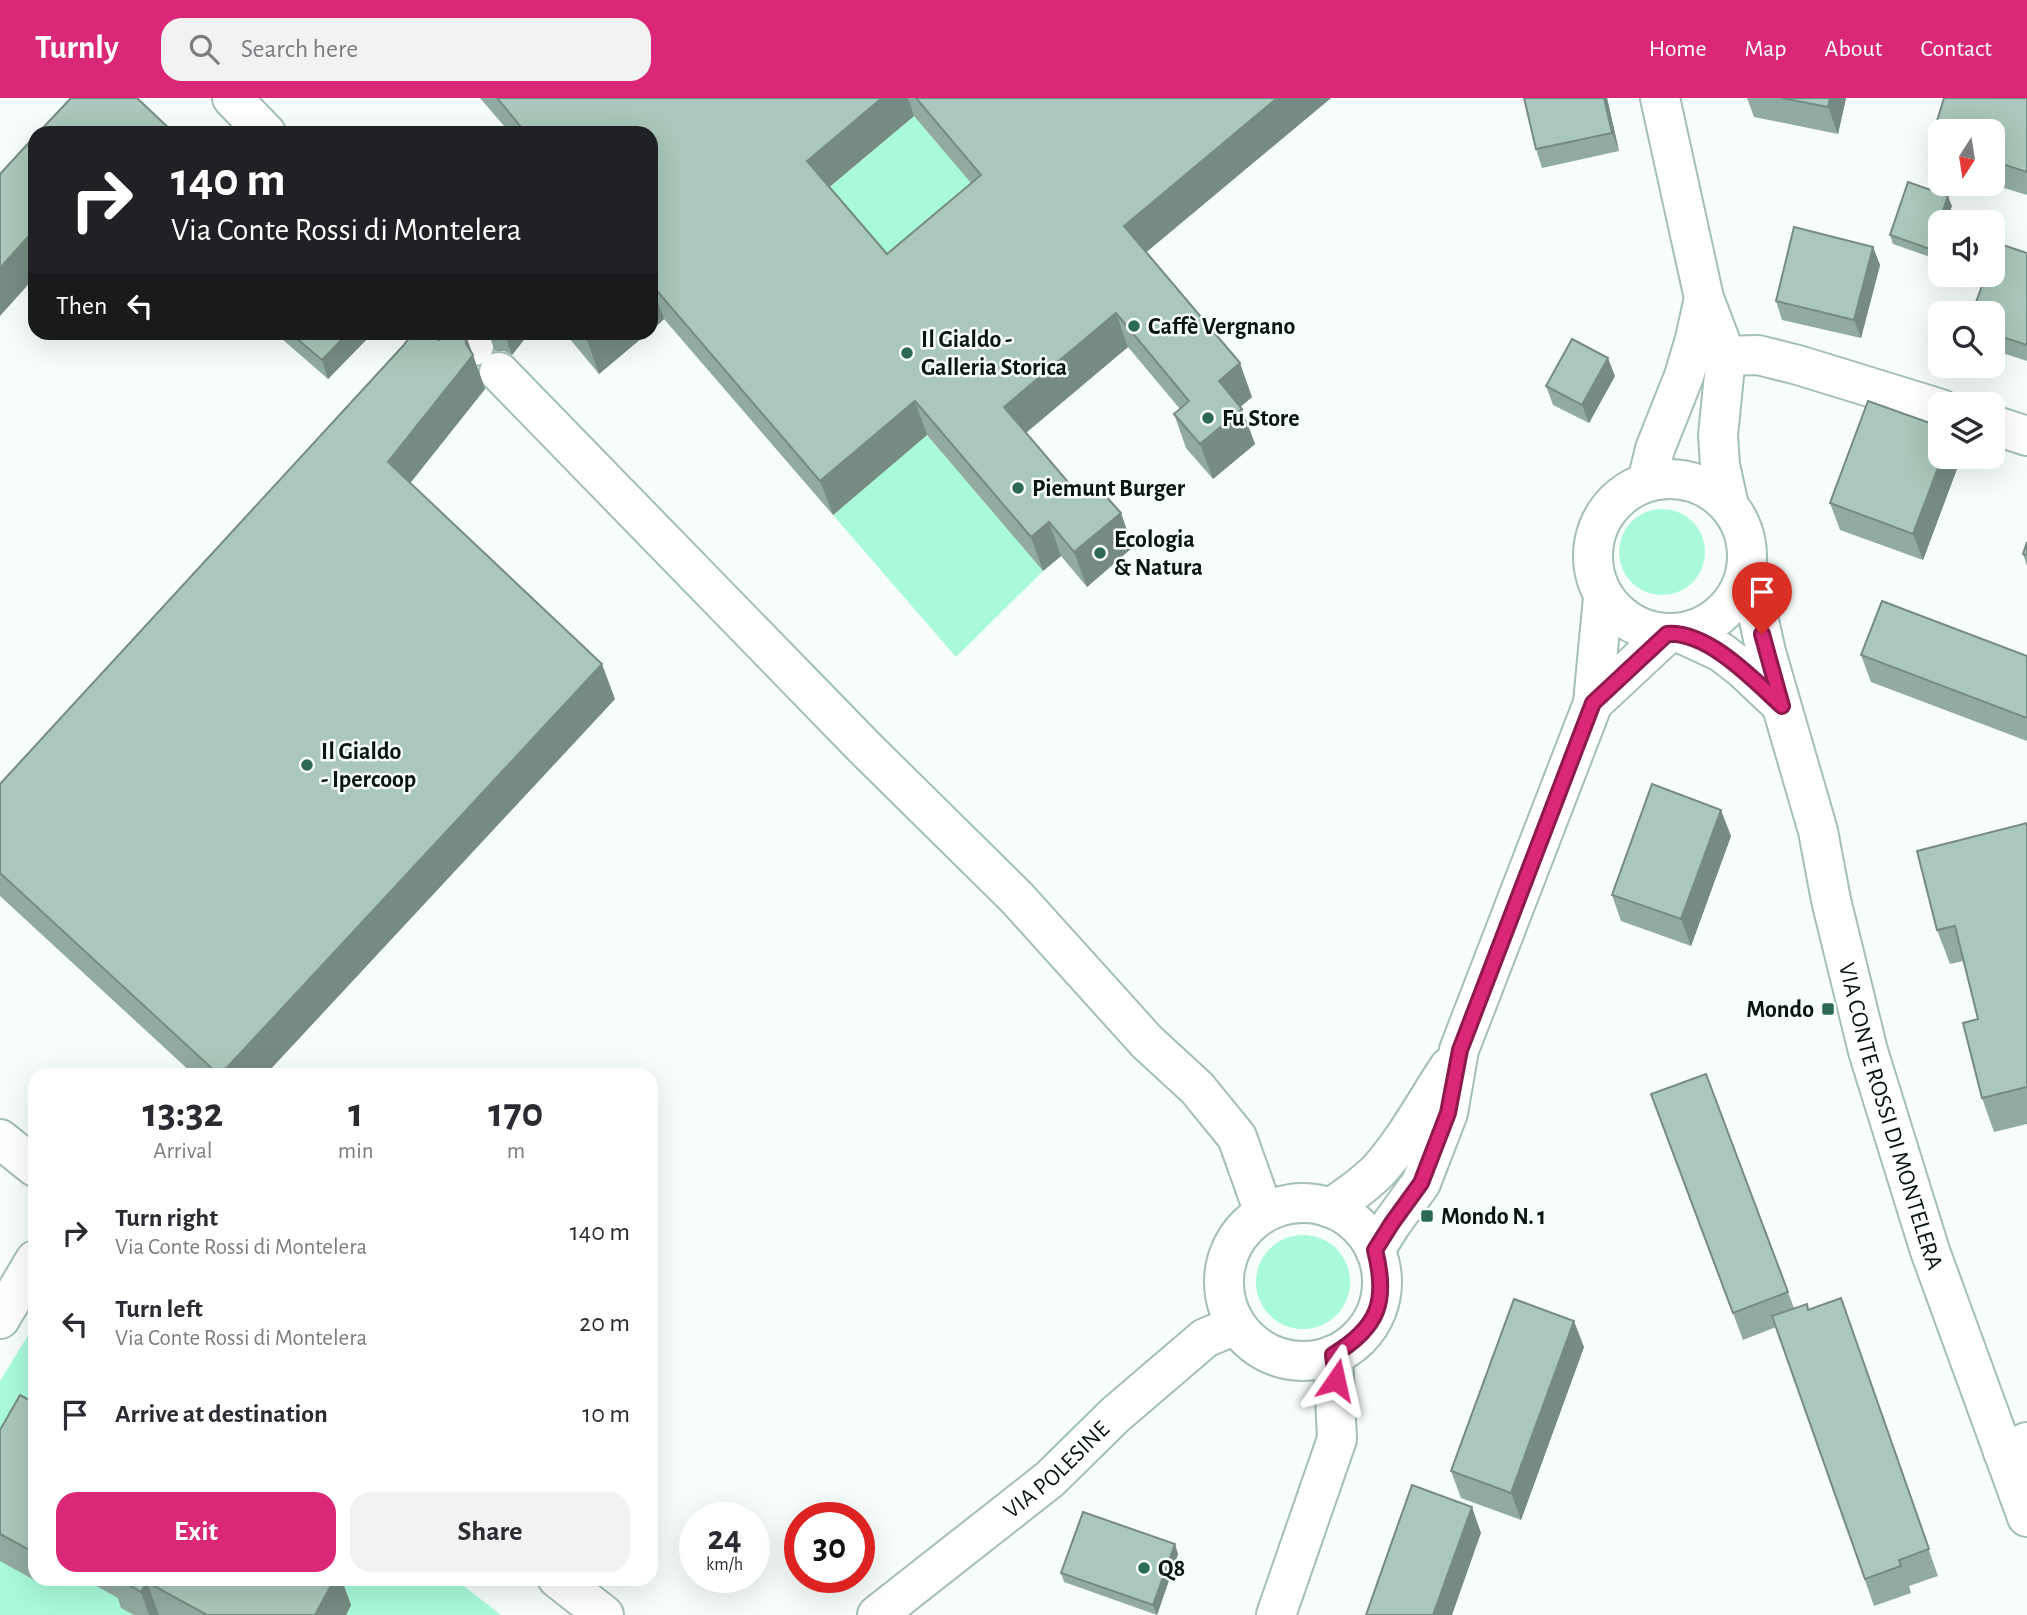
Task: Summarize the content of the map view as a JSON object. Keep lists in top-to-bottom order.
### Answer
{
  "streets": {
    "street": ["VIA CONTE ROSSI DI MONTELERA", "VIA POLESINE"]
  },
  "places": {
    "other": [
      "Caffè Vergnano",
      "Il Gialdo - Galleria Storica",
      "Fu Store",
      "Piemunt Burger",
      "Ecologia & Natura",
      "Il Gialdo - Ipercoop",
      "Q8"
    ],
    "transit": ["Mondo", "Mondo N. 1"]
  },
  "north": "bottom",
  "page": {
    "header": "Turnly",
    "search": "Search here",
    "nav": [
      "Home",
      "Map",
      "About",
      "Contact"
    ],
    "turn": ["140 m", "Via Conte Rossi di Montelera"],
    "then": "Then",
    "eta": [
      "13:32",
      "Arrival",
      "1",
      "min",
      "170",
      "m"
    ],
    "list": [
      {
        "name": "Turn right",
        "note": "Via Conte Rossi di Montelera",
        "value": "140 m"
      },
      {
        "name": "Turn left",
        "note": "Via Conte Rossi di Montelera",
        "value": "20 m"
      },
      {
        "name": "Arrive at destination",
        "value": "10 m"
      }
    ],
    "buttons": ["Exit", "Share"],
    "speed": "24 km/h",
    "limit": "30"
  }
}
